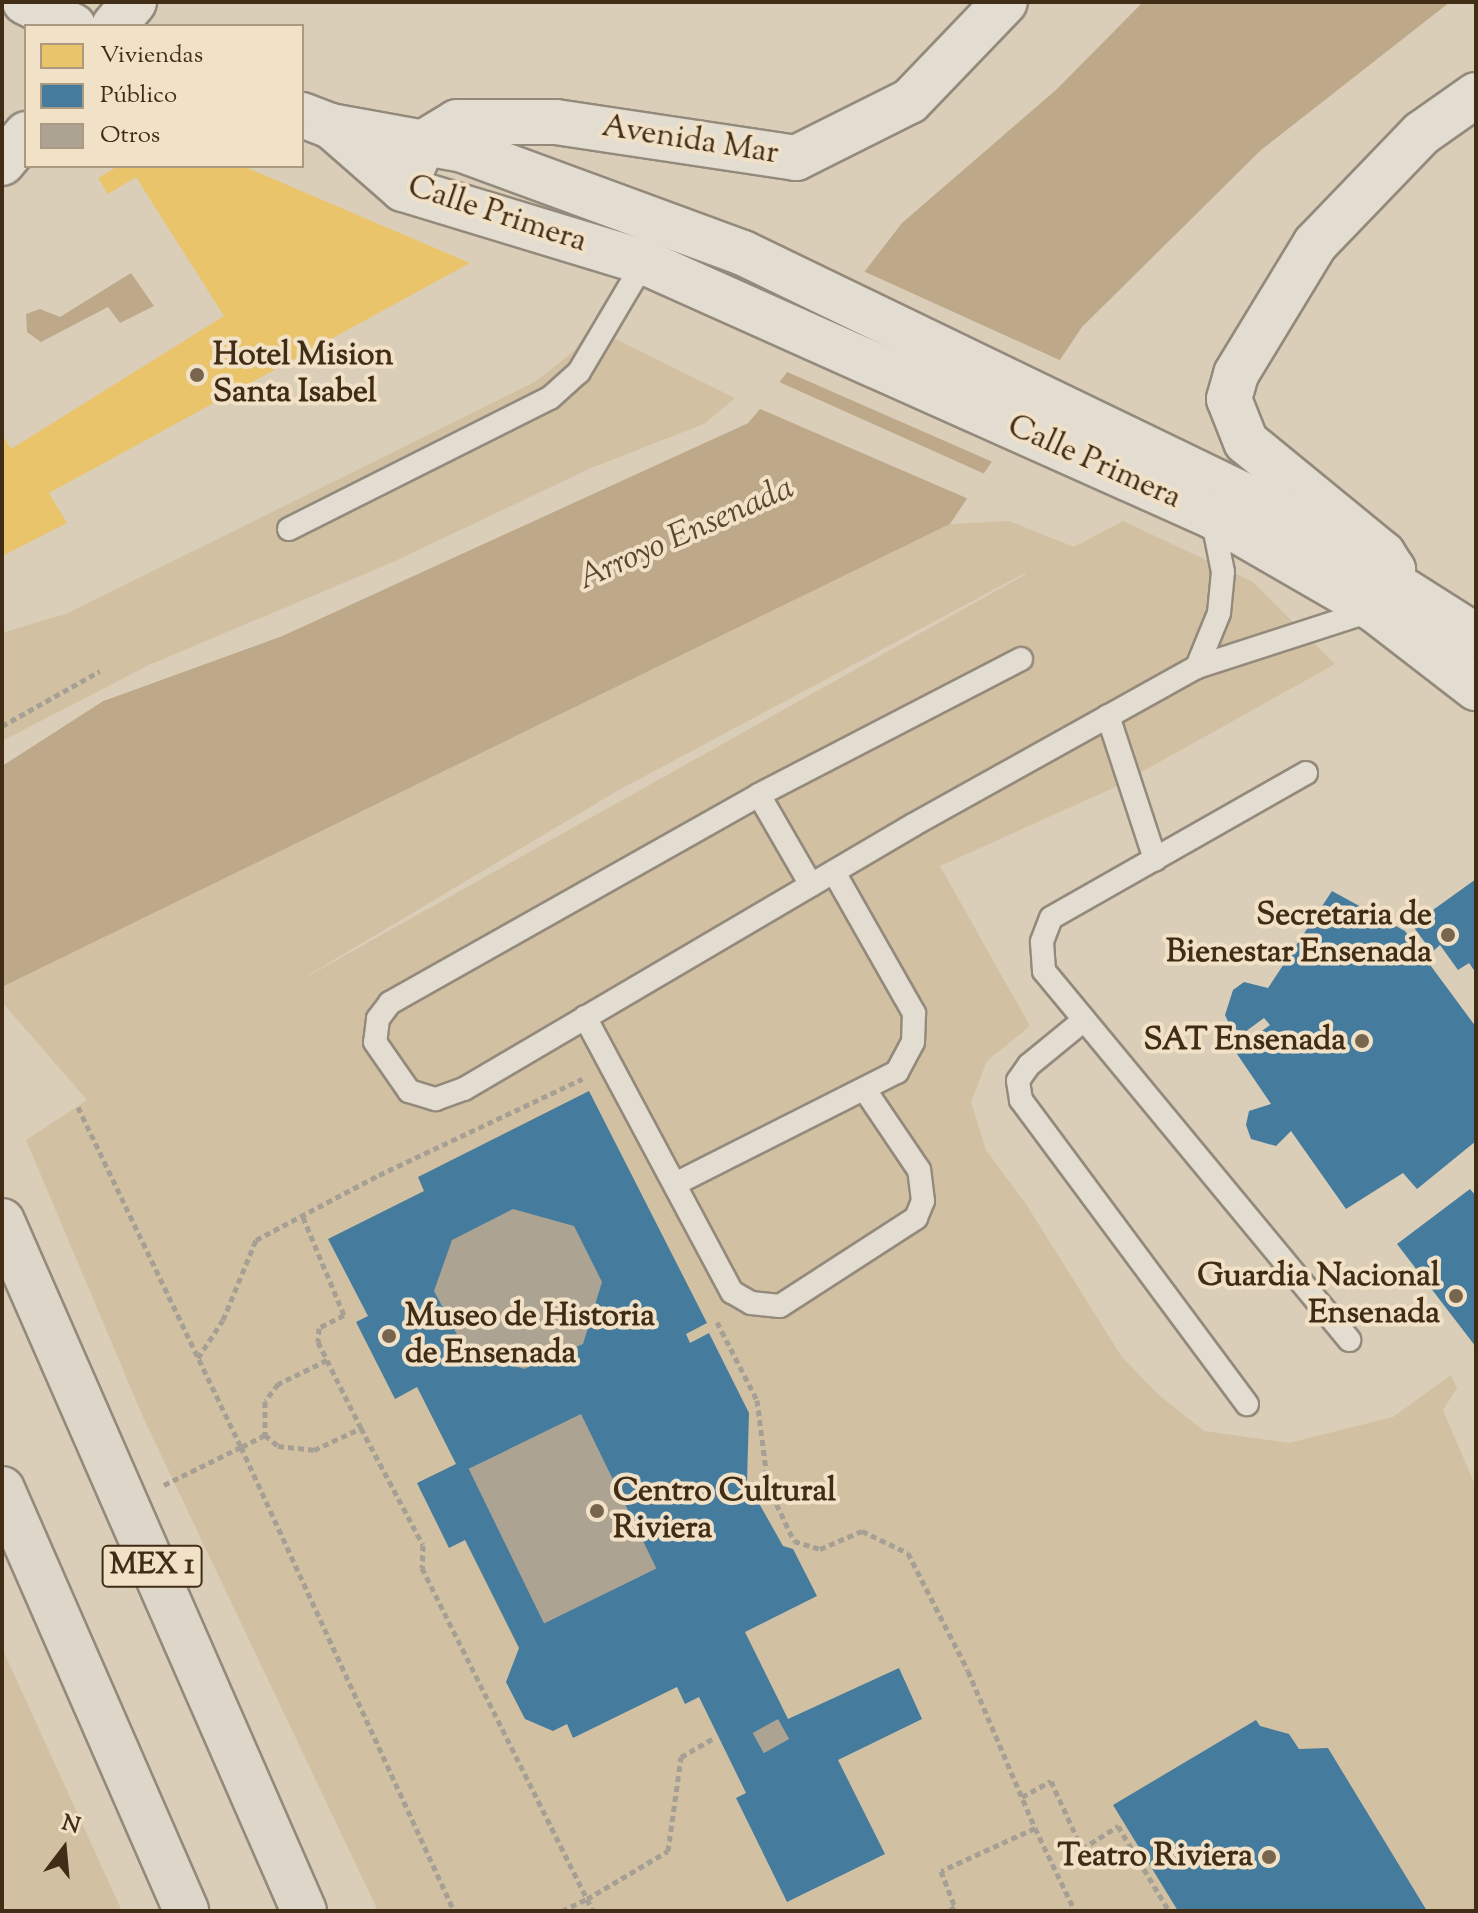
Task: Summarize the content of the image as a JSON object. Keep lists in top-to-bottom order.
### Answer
{
  "streets": {
    "highway": ["MEX 1"],
    "main road": ["Avenida Mar", "Calle Primera"]
  },
  "crossings": [
    ["Avenida Mar", "Calle Primera"]
  ],
  "water": ["Arroyo Ensenada"],
  "places": [
    "Hotel Mision Santa Isabel",
    "Secretaria de Bienestar Ensenada",
    "SAT Ensenada",
    "Guardia Nacional Ensenada",
    "Museo de Historia de Ensenada",
    "Centro Cultural Riviera",
    "Teatro Riviera"
  ],
  "legend": ["Viviendas", "Público", "Otros"],
  "north": "top"
}
